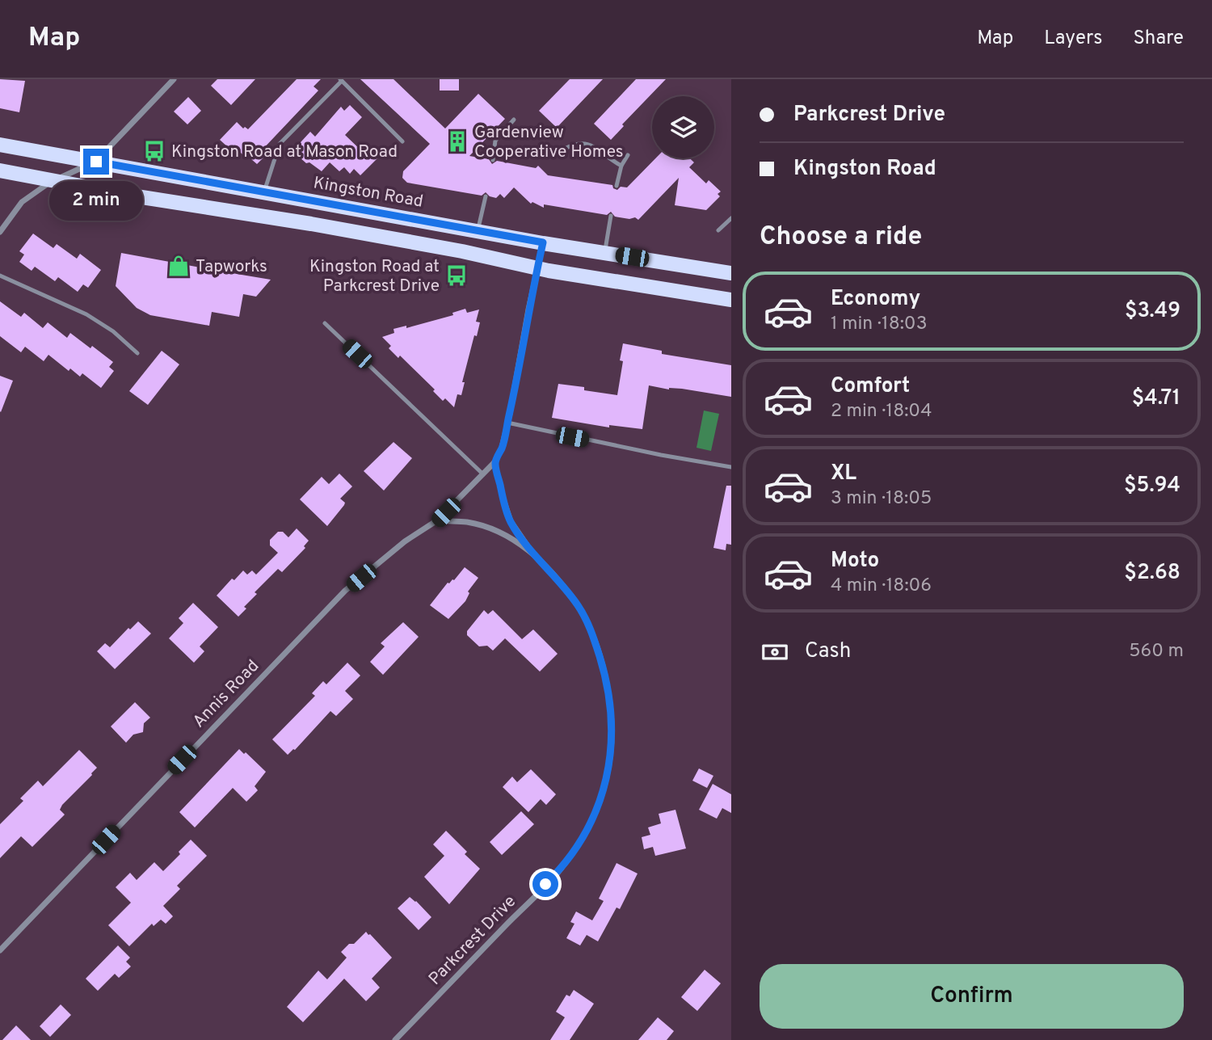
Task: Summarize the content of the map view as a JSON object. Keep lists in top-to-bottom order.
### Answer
{
  "streets": {
    "main road": ["Kingston Road"],
    "street": ["Annis Road", "Parkcrest Drive"]
  },
  "crossings": [
    ["Annis Road", "Parkcrest Drive"]
  ],
  "places": {
    "building": ["Gardenview Cooperative Homes"],
    "bus stop": ["Kingston Road at Mason Road", "Kingston Road at Parkcrest Drive"],
    "shop": ["Tapworks"]
  },
  "page": {
    "header": "Map",
    "nav": ["Map", "Layers", "Share"],
    "banner": ["Parkcrest Drive", "Kingston Road"],
    "bubble": "2 min",
    "heading": "Choose a ride",
    "list": [
      {
        "name": "Economy",
        "note": "1 min · 18:03",
        "value": "$3.49"
      },
      {
        "name": "Comfort",
        "note": "2 min · 18:04",
        "value": "$4.71"
      },
      {
        "name": "XL",
        "note": "3 min · 18:05",
        "value": "$5.94"
      },
      {
        "name": "Moto",
        "note": "4 min · 18:06",
        "value": "$2.68"
      }
    ],
    "pay": ["Cash", "560 m"],
    "buttons": "Confirm"
  }
}
